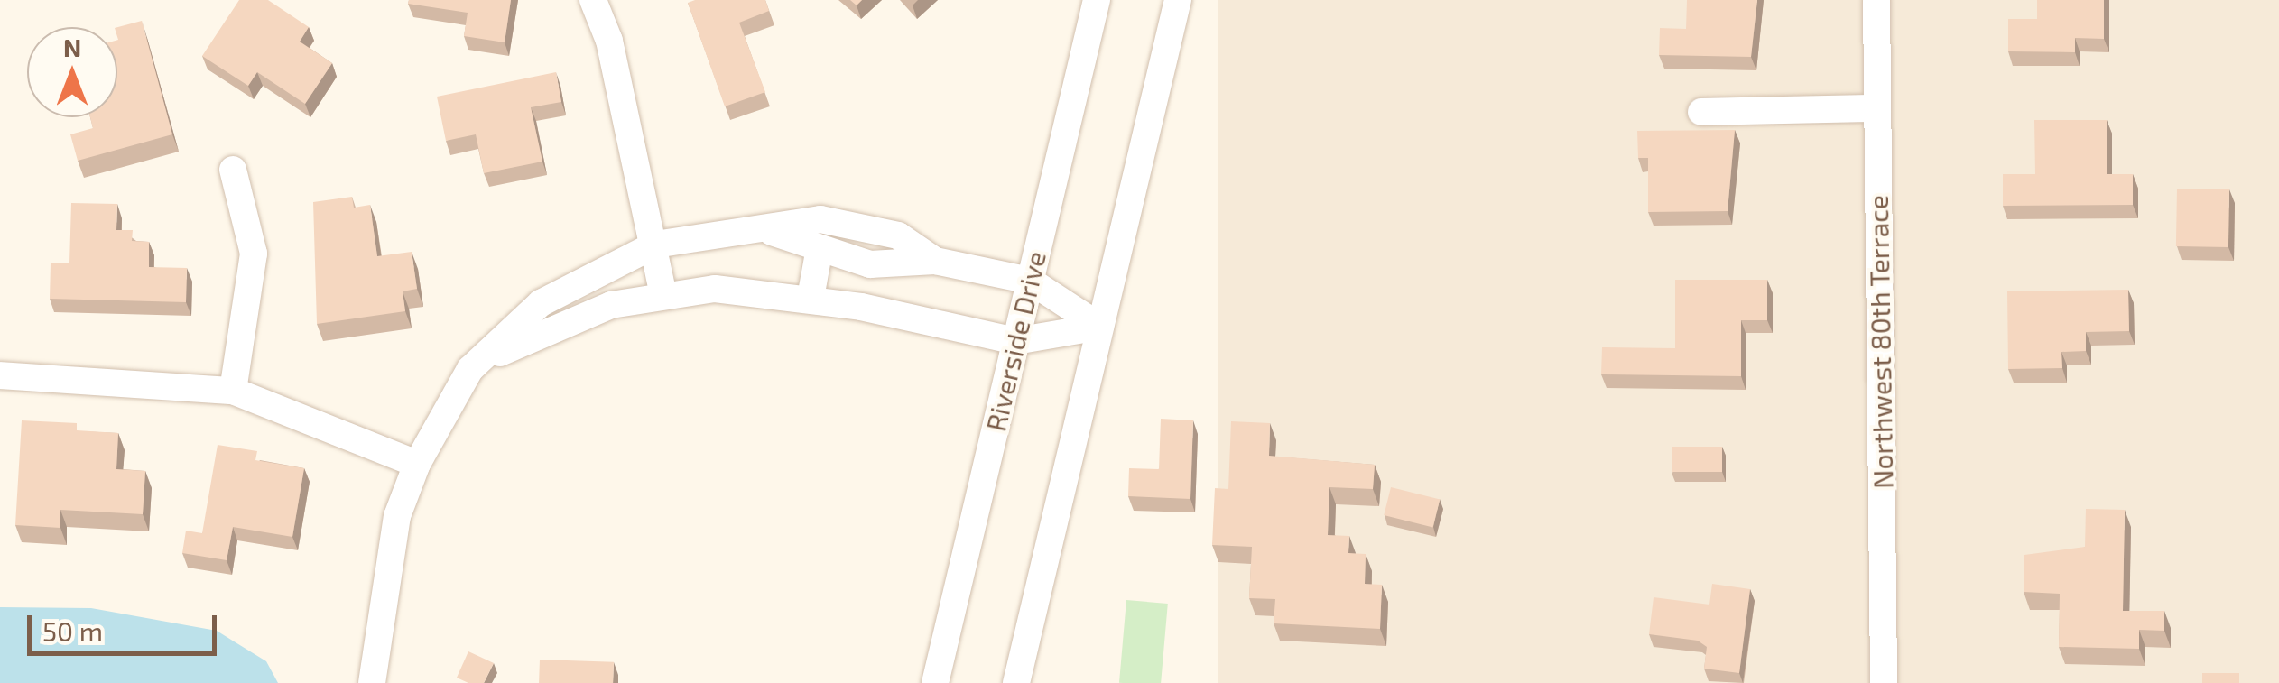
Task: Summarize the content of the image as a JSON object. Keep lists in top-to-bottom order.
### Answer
{
  "streets": {
    "street": ["Riverside Drive", "Northwest 80th Terrace"]
  },
  "scale_bar": "50 m",
  "north": "top"
}
